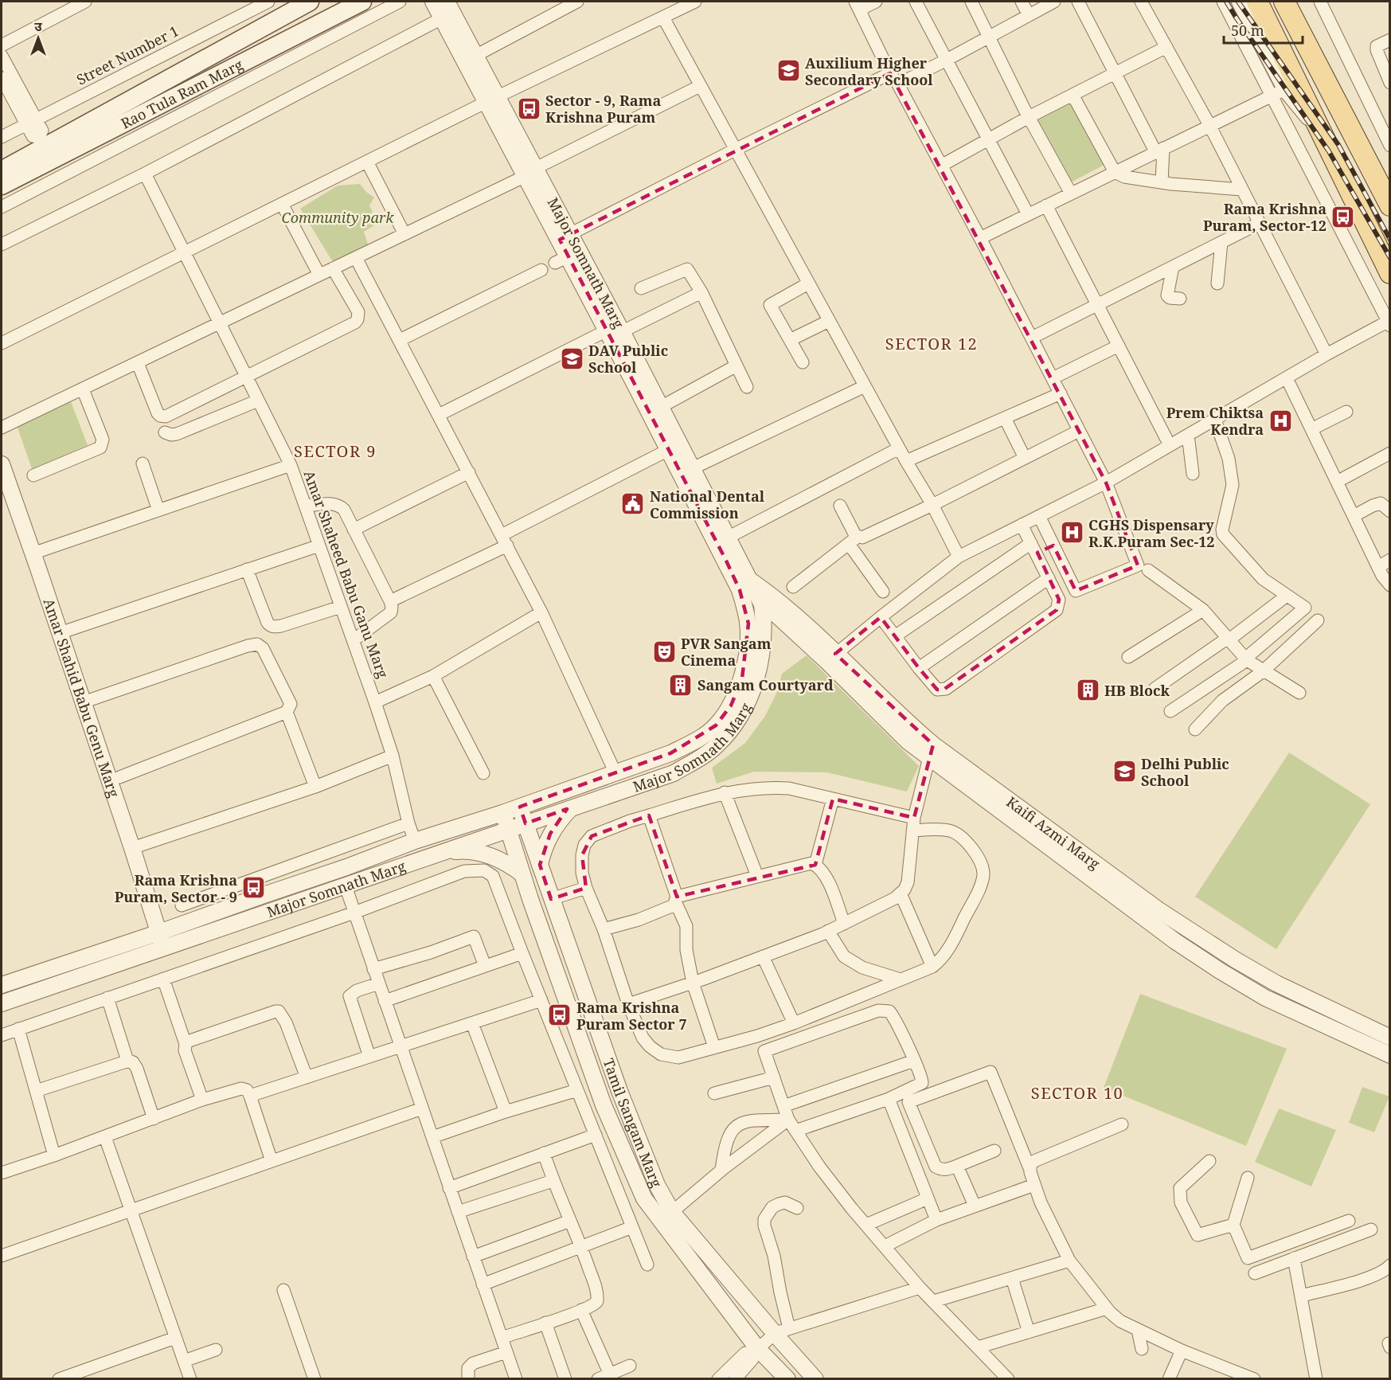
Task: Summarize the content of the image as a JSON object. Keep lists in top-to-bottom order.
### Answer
{
  "streets": {
    "main road": ["Rao Tula Ram Marg"],
    "street": [
      "Street Number 1",
      "Major Somnath Marg",
      "Amar Shaheed Babu Ganu Marg",
      "Amar Shahid Babu Genu Marg",
      "Kaifi Azmi Marg",
      "Tamil Sangam Marg"
    ]
  },
  "crossings": [
    ["Major Somnath Marg", "Amar Shaheed Babu Ganu Marg"],
    ["Major Somnath Marg", "Amar Shahid Babu Genu Marg"],
    ["Major Somnath Marg", "Kaifi Azmi Marg"],
    ["Major Somnath Marg", "Tamil Sangam Marg"]
  ],
  "districts": ["SECTOR 12", "SECTOR 9", "SECTOR 10"],
  "parks": ["Community park"],
  "places": {
    "school or university": ["Auxilium Higher Secondary School", "DAV Public School", "Delhi Public School"],
    "bus stop": [
      "Sector - 9, Rama Krishna Puram",
      "Rama Krishna Puram, Sector-12",
      "Rama Krishna Puram, Sector - 9",
      "Rama Krishna Puram Sector 7"
    ],
    "hospital": ["Prem Chiktsa Kendra", "CGHS Dispensary R.K.Puram Sec-12"],
    "public building": ["National Dental Commission"],
    "theatre": ["PVR Sangam Cinema"],
    "building": ["Sangam Courtyard", "HB Block"]
  },
  "scale_bar": "50 m",
  "north": "top"
}
